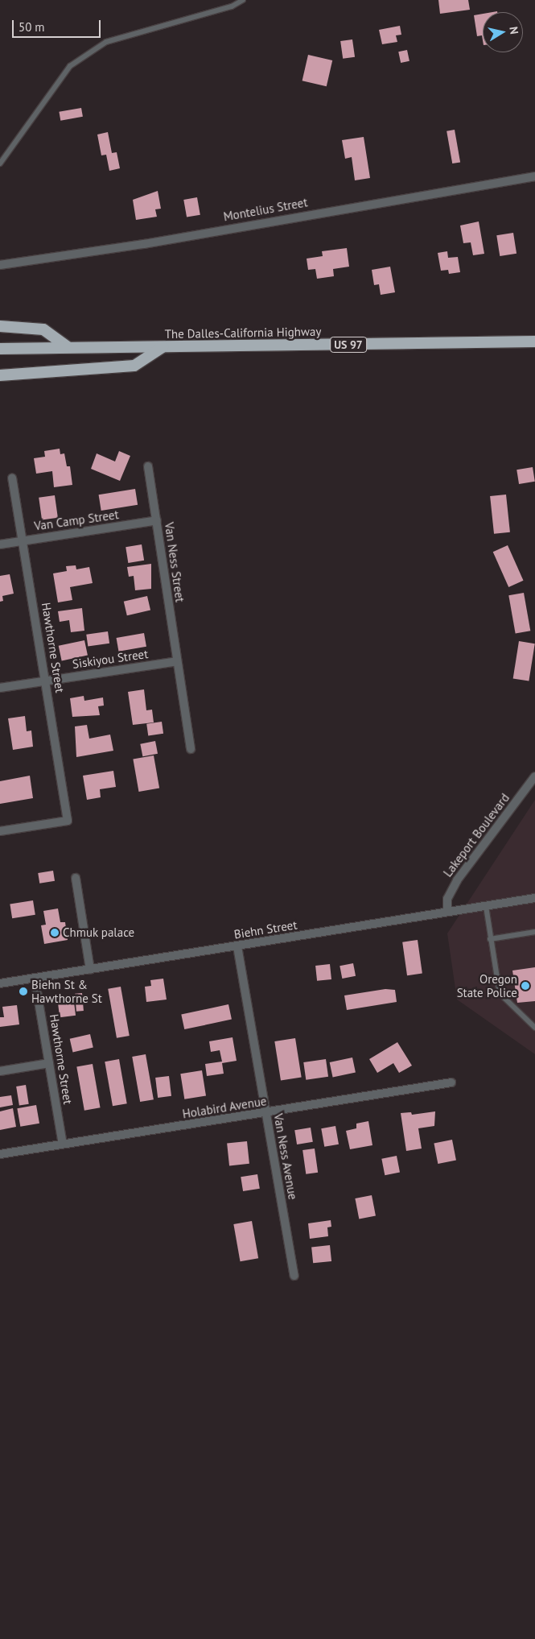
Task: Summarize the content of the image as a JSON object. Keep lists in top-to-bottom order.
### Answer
{
  "streets": {
    "highway": ["The Dalles-California Highway", "US 97"],
    "street": [
      "Montelius Street",
      "Van Camp Street",
      "Van Ness Street",
      "Hawthorne Street",
      "Siskiyou Street",
      "Lakeport Boulevard",
      "Biehn Street",
      "Holabird Avenue",
      "Van Ness Avenue"
    ]
  },
  "crossings": [
    ["Van Camp Street", "Van Ness Street"],
    ["Van Camp Street", "Hawthorne Street"],
    ["Van Ness Street", "Siskiyou Street"],
    ["Hawthorne Street", "Siskiyou Street"],
    ["Hawthorne Street", "Biehn Street"],
    ["Hawthorne Street", "Holabird Avenue"],
    ["Lakeport Boulevard", "Biehn Street"],
    ["Biehn Street", "Van Ness Avenue"],
    ["Holabird Avenue", "Van Ness Avenue"]
  ],
  "places": ["Chmuk palace", "Oregon State Police", "Biehn St & Hawthorne St"],
  "scale_bar": "50 m",
  "north": "right"
}
